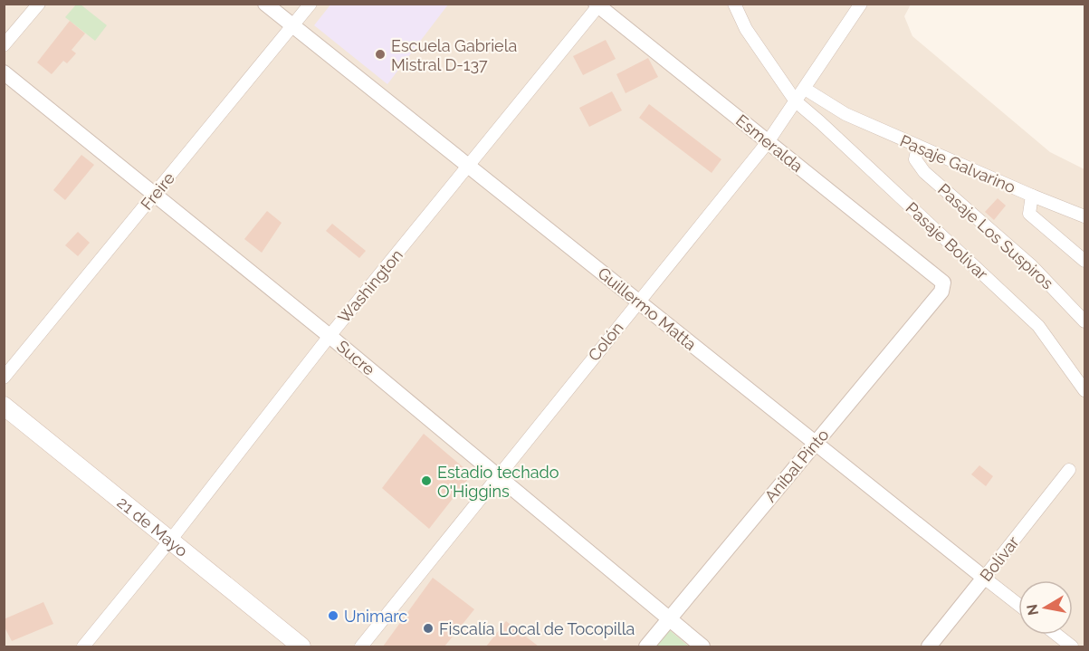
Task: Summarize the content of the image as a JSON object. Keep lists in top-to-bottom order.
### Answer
{
  "streets": {
    "main road": ["21 de Mayo"],
    "street": [
      "Esmeralda",
      "Pasaje Galvarino",
      "Freire",
      "Pasaje Los Suspiros",
      "Pasaje Bolívar",
      "Washington",
      "Guillermo Matta",
      "Colón",
      "Sucre",
      "Aníbal Pinto",
      "Bolívar"
    ]
  },
  "crossings": [
    ["Esmeralda", "Washington"],
    ["Esmeralda", "Colón"],
    ["Esmeralda", "Aníbal Pinto"],
    ["Pasaje Galvarino", "Pasaje Los Suspiros"],
    ["Pasaje Galvarino", "Colón"],
    ["Freire", "Guillermo Matta"],
    ["Freire", "Sucre"],
    ["Pasaje Bolívar", "Colón"],
    ["Washington", "Guillermo Matta"],
    ["Washington", "Sucre"],
    ["Washington", "21 de Mayo"],
    ["Guillermo Matta", "Colón"],
    ["Guillermo Matta", "Aníbal Pinto"],
    ["Guillermo Matta", "Bolívar"],
    ["Colón", "Sucre"],
    ["Sucre", "Aníbal Pinto"]
  ],
  "places": [
    "Escuela Gabriela Mistral D-137",
    "Estadio techado O'Higgins",
    "Unimarc",
    "Fiscalía Local de Tocopilla"
  ],
  "north": "left"
}
